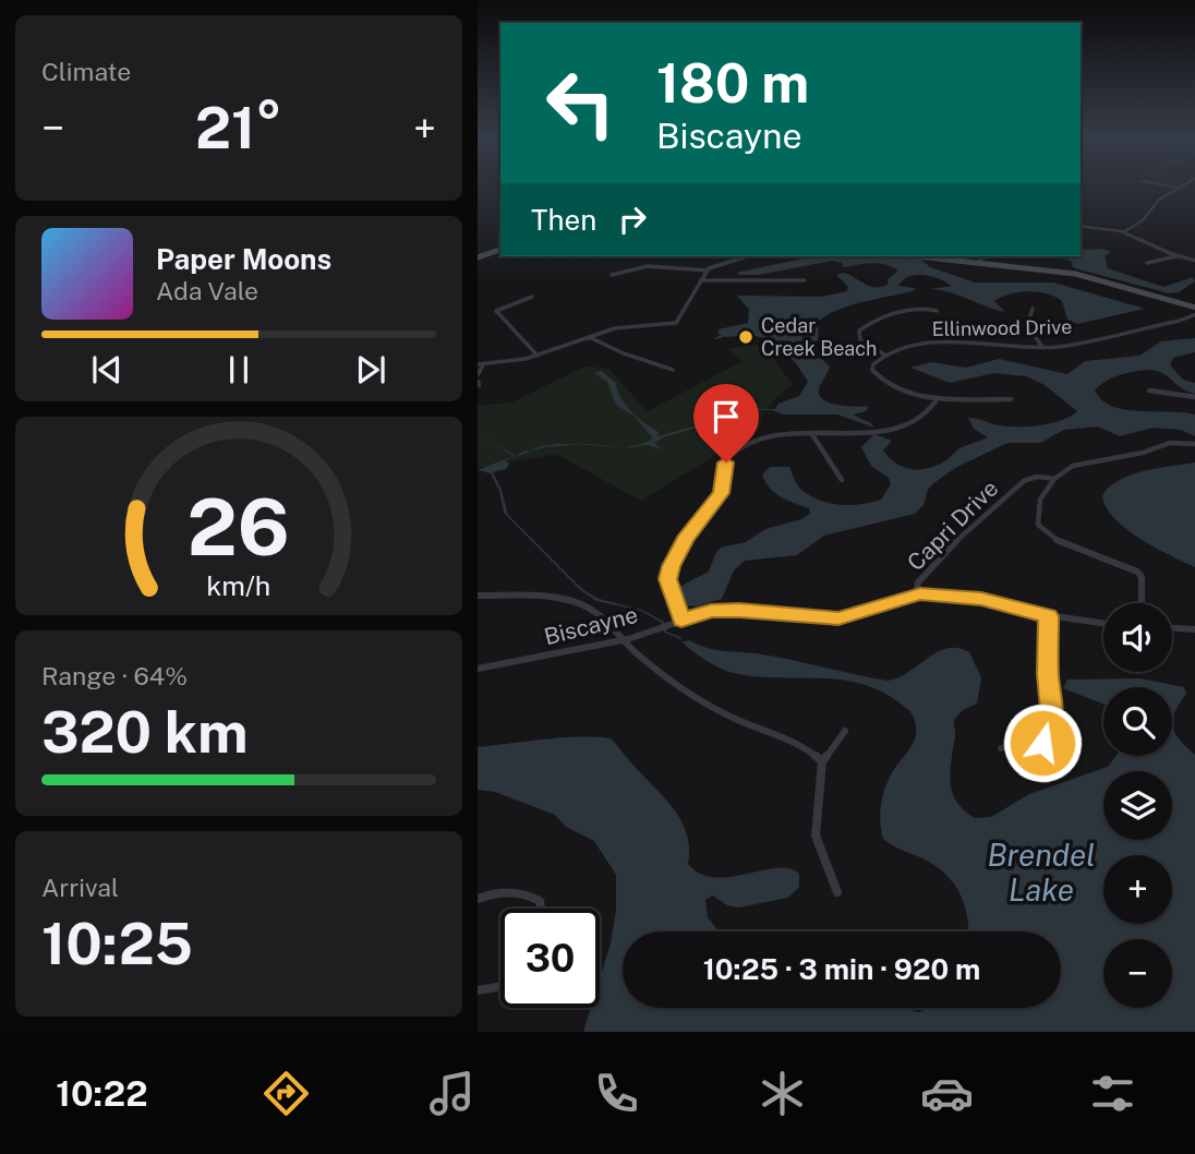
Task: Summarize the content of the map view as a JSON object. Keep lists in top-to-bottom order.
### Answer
{
  "streets": {
    "street": ["Ellinwood Drive", "Capri Drive", "Biscayne"]
  },
  "crossings": [
    ["Capri Drive", "Biscayne"]
  ],
  "water": ["Brendel Lake"],
  "places": ["Cedar Creek Beach"],
  "page": {
    "tile": [
      "Climate",
      ["Range · 64%", "320 km"],
      ["Arrival", "10:25"]
    ],
    "turn": ["180 m", "Biscayne"],
    "heat": ["−", "21°", "+"],
    "then": "Then",
    "song": ["Paper Moons", "Ada Vale"],
    "map_buttons": ["+", "−"],
    "limit": "30",
    "trip": "10:25 · 3 min · 920 m",
    "tabs": "10:22",
    "gauge": ["26", "km/h"]
  }
}
